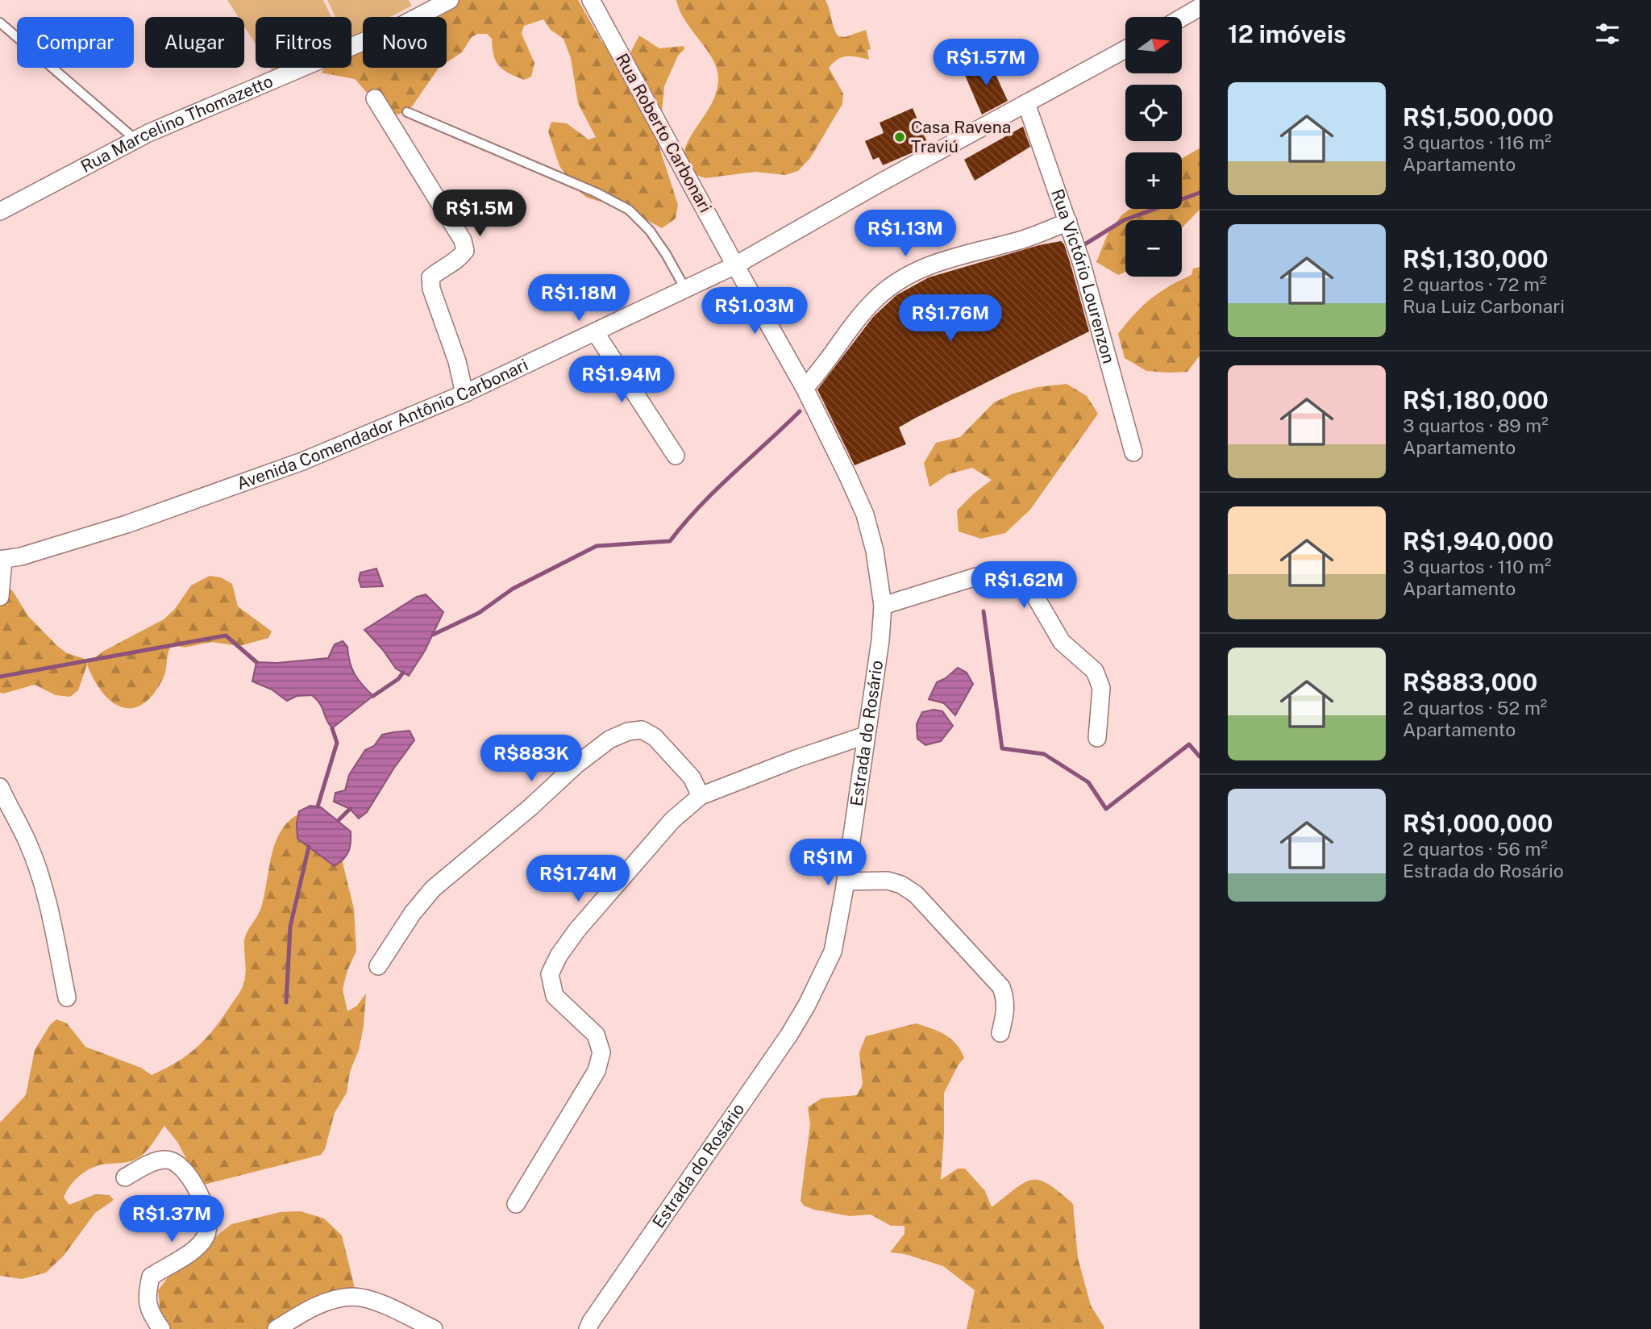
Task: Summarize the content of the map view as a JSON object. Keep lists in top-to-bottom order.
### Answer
{
  "streets": {
    "street": [
      "Rua Marcelino Thomazetto",
      "Rua Roberto Carbonari",
      "Rua Victório Lourenzon",
      "Avenida Comendador Antônio Carbonari",
      "Estrada do Rosário"
    ]
  },
  "crossings": [
    ["Rua Roberto Carbonari", "Avenida Comendador Antônio Carbonari"],
    ["Rua Roberto Carbonari", "Estrada do Rosário"],
    ["Rua Victório Lourenzon", "Avenida Comendador Antônio Carbonari"],
    ["Avenida Comendador Antônio Carbonari", "Estrada do Rosário"]
  ],
  "places": ["Casa Ravena Traviú"],
  "north": "right",
  "page": {
    "heading": "12 imóveis",
    "map_buttons": ["+", "−"],
    "chip": [
      "Comprar",
      "Alugar",
      "Filtros",
      "Novo"
    ],
    "price": [
      "R$1.57M",
      "R$1.5M",
      "R$1.13M",
      "R$1.18M",
      "R$1.03M",
      "R$1.76M",
      "R$1.94M",
      "R$1.62M",
      "R$883K",
      "R$1M",
      "R$1.74M",
      "R$1.37M"
    ],
    "list": [
      {
        "name": "R$1,500,000",
        "note": "3 quartos · 116 m² · Apartamento"
      },
      {
        "name": "R$1,130,000",
        "note": "2 quartos · 72 m² · Rua Luiz Carbonari"
      },
      {
        "name": "R$1,180,000",
        "note": "3 quartos · 89 m² · Apartamento"
      },
      {
        "name": "R$1,940,000",
        "note": "3 quartos · 110 m² · Apartamento"
      },
      {
        "name": "R$883,000",
        "note": "2 quartos · 52 m² · Apartamento"
      },
      {
        "name": "R$1,000,000",
        "note": "2 quartos · 56 m² · Estrada do Rosário"
      }
    ]
  }
}
